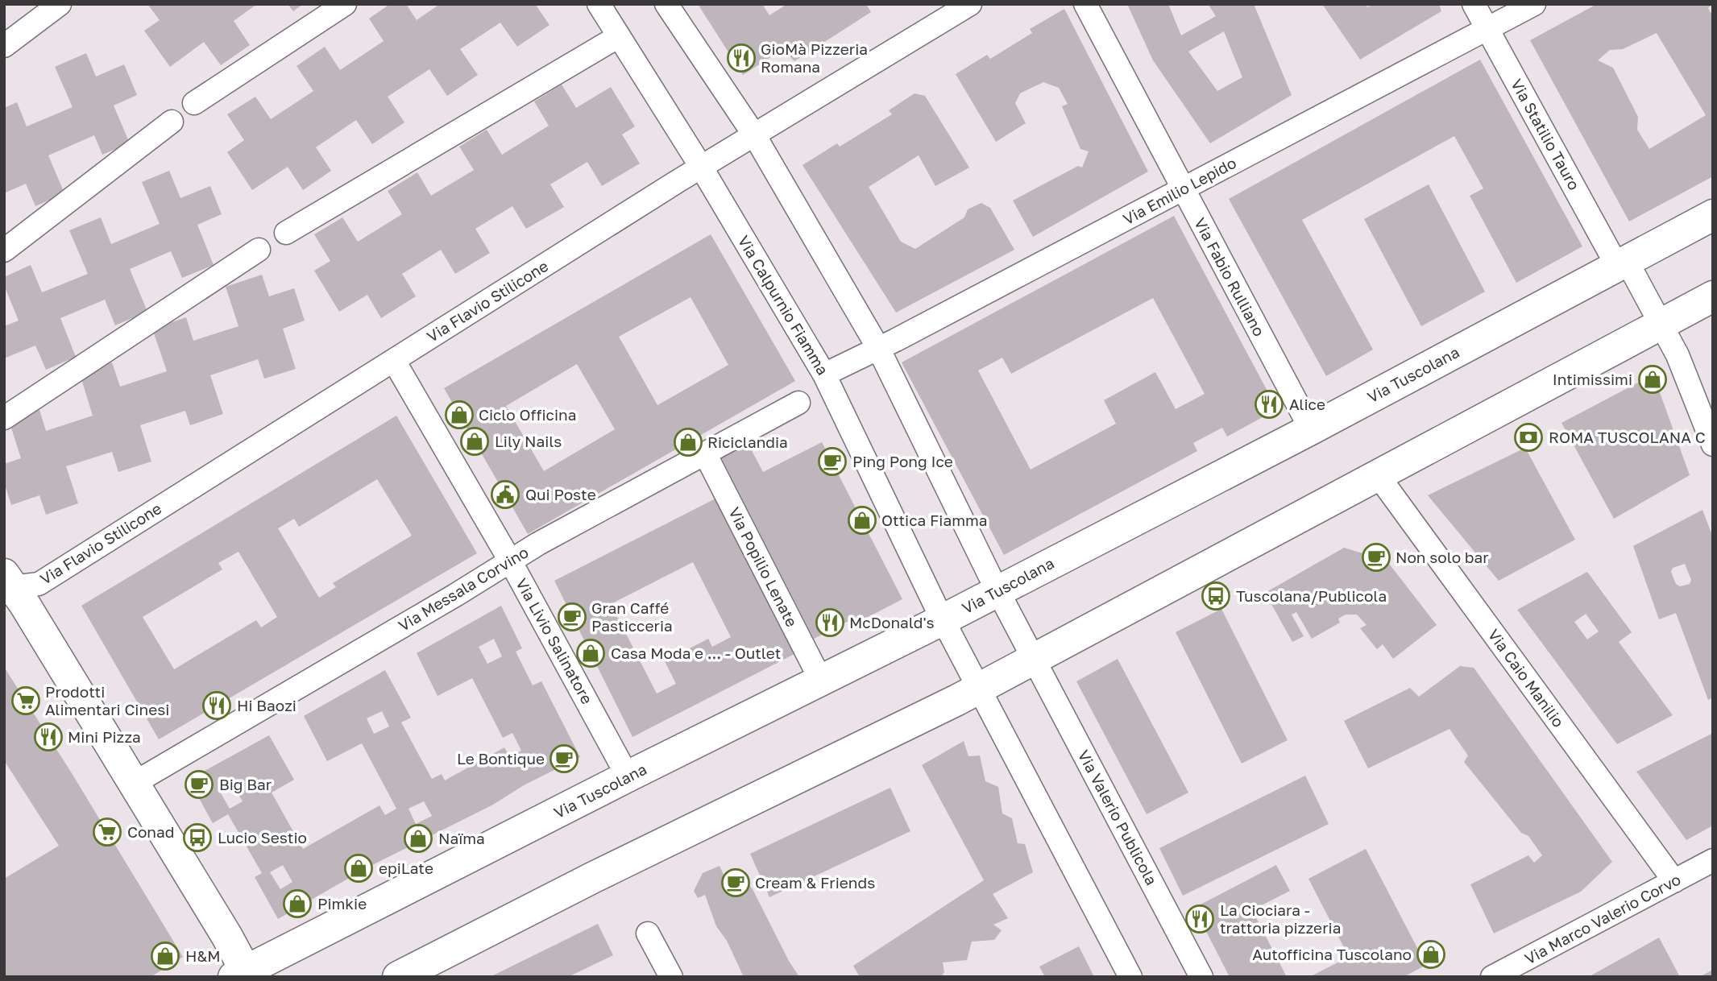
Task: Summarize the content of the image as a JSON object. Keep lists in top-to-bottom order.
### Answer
{
  "streets": {
    "main road": ["Via Tuscolana"],
    "street": [
      "Via Statilio Tauro",
      "Via Emilio Lepido",
      "Via Fabio Rulliano",
      "Via Flavio Stilicone",
      "Via Calpurnio Fiamma",
      "Via Popilio Lenate",
      "Via Messala Corvino",
      "Via Livio Salinatore",
      "Via Caio Manilio",
      "Via Valerio Publicola",
      "Via Marco Valerio Corvo"
    ]
  },
  "crossings": [
    ["Via Statilio Tauro", "Via Emilio Lepido"],
    ["Via Statilio Tauro", "Via Tuscolana"],
    ["Via Emilio Lepido", "Via Fabio Rulliano"],
    ["Via Emilio Lepido", "Via Calpurnio Fiamma"],
    ["Via Fabio Rulliano", "Via Tuscolana"],
    ["Via Flavio Stilicone", "Via Calpurnio Fiamma"],
    ["Via Flavio Stilicone", "Via Livio Salinatore"],
    ["Via Calpurnio Fiamma", "Via Tuscolana"],
    ["Via Tuscolana", "Via Popilio Lenate"],
    ["Via Tuscolana", "Via Livio Salinatore"],
    ["Via Tuscolana", "Via Valerio Publicola"],
    ["Via Popilio Lenate", "Via Messala Corvino"],
    ["Via Messala Corvino", "Via Livio Salinatore"],
    ["Via Caio Manilio", "Via Marco Valerio Corvo"]
  ],
  "places": {
    "restaurant": [
      "GioMà Pizzeria Romana",
      "Alice",
      "McDonald's",
      "Hi Baozi",
      "Mini Pizza",
      "La Ciociara - trattoria pizzeria"
    ],
    "shop": [
      "Intimissimi",
      "Ciclo Officina",
      "Lily Nails",
      "Riciclandia",
      "Ottica Fiamma",
      "Casa Moda e ... - Outlet",
      "Naïma",
      "epiLate",
      "Pimkie",
      "Autofficina Tuscolano",
      "H&M"
    ],
    "bank": ["ROMA TUSCOLANA C"],
    "cafe": [
      "Ping Pong Ice",
      "Non solo bar",
      "Gran Caffé Pasticceria",
      "Le Bontique",
      "Big Bar",
      "Cream & Friends"
    ],
    "public building": ["Qui Poste"],
    "bus stop": ["Tuscolana/Publicola", "Lucio Sestio"],
    "supermarket": ["Prodotti Alimentari Cinesi", "Conad"]
  }
}
